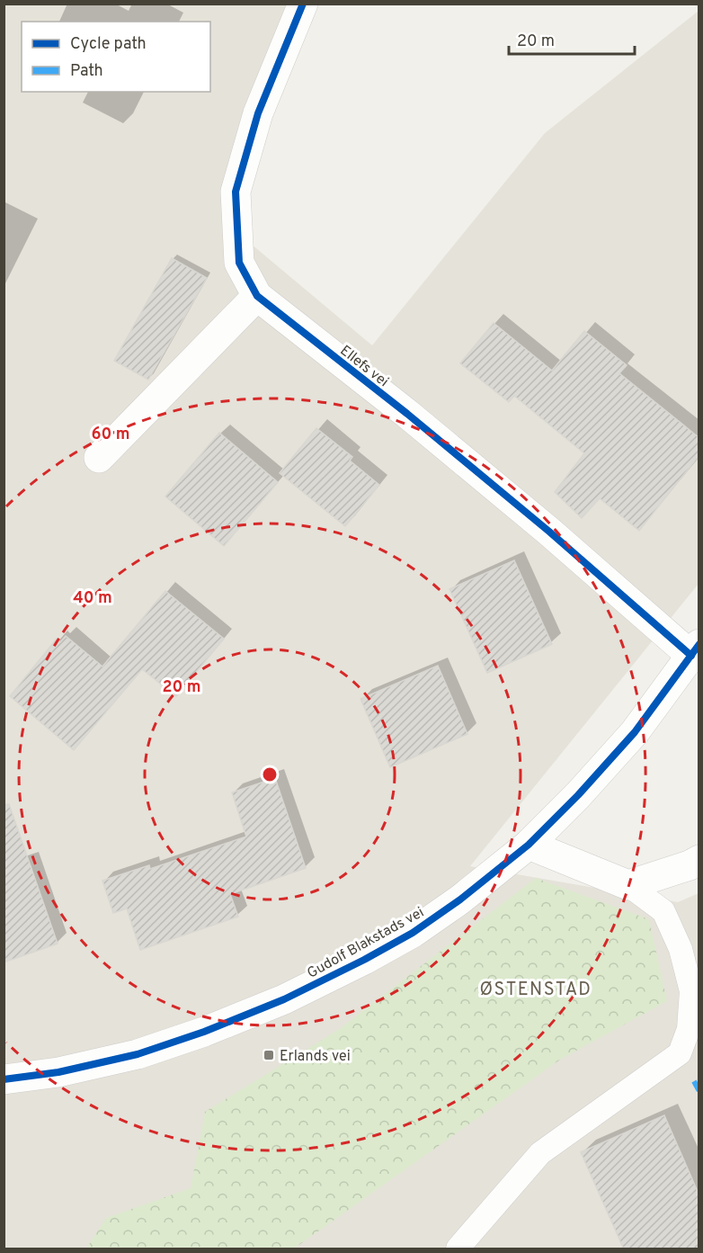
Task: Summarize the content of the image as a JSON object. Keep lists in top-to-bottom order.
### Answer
{
  "streets": {
    "street": ["Ellefs vei", "Gudolf Blakstads vei"]
  },
  "crossings": [
    ["Ellefs vei", "Gudolf Blakstads vei"]
  ],
  "districts": ["ØSTENSTAD"],
  "places": {
    "transit": ["Erlands vei"]
  },
  "legend": ["Cycle path", "Path"],
  "scale_bar": "20 m",
  "rings": ["60 m", "40 m", "20 m"]
}
